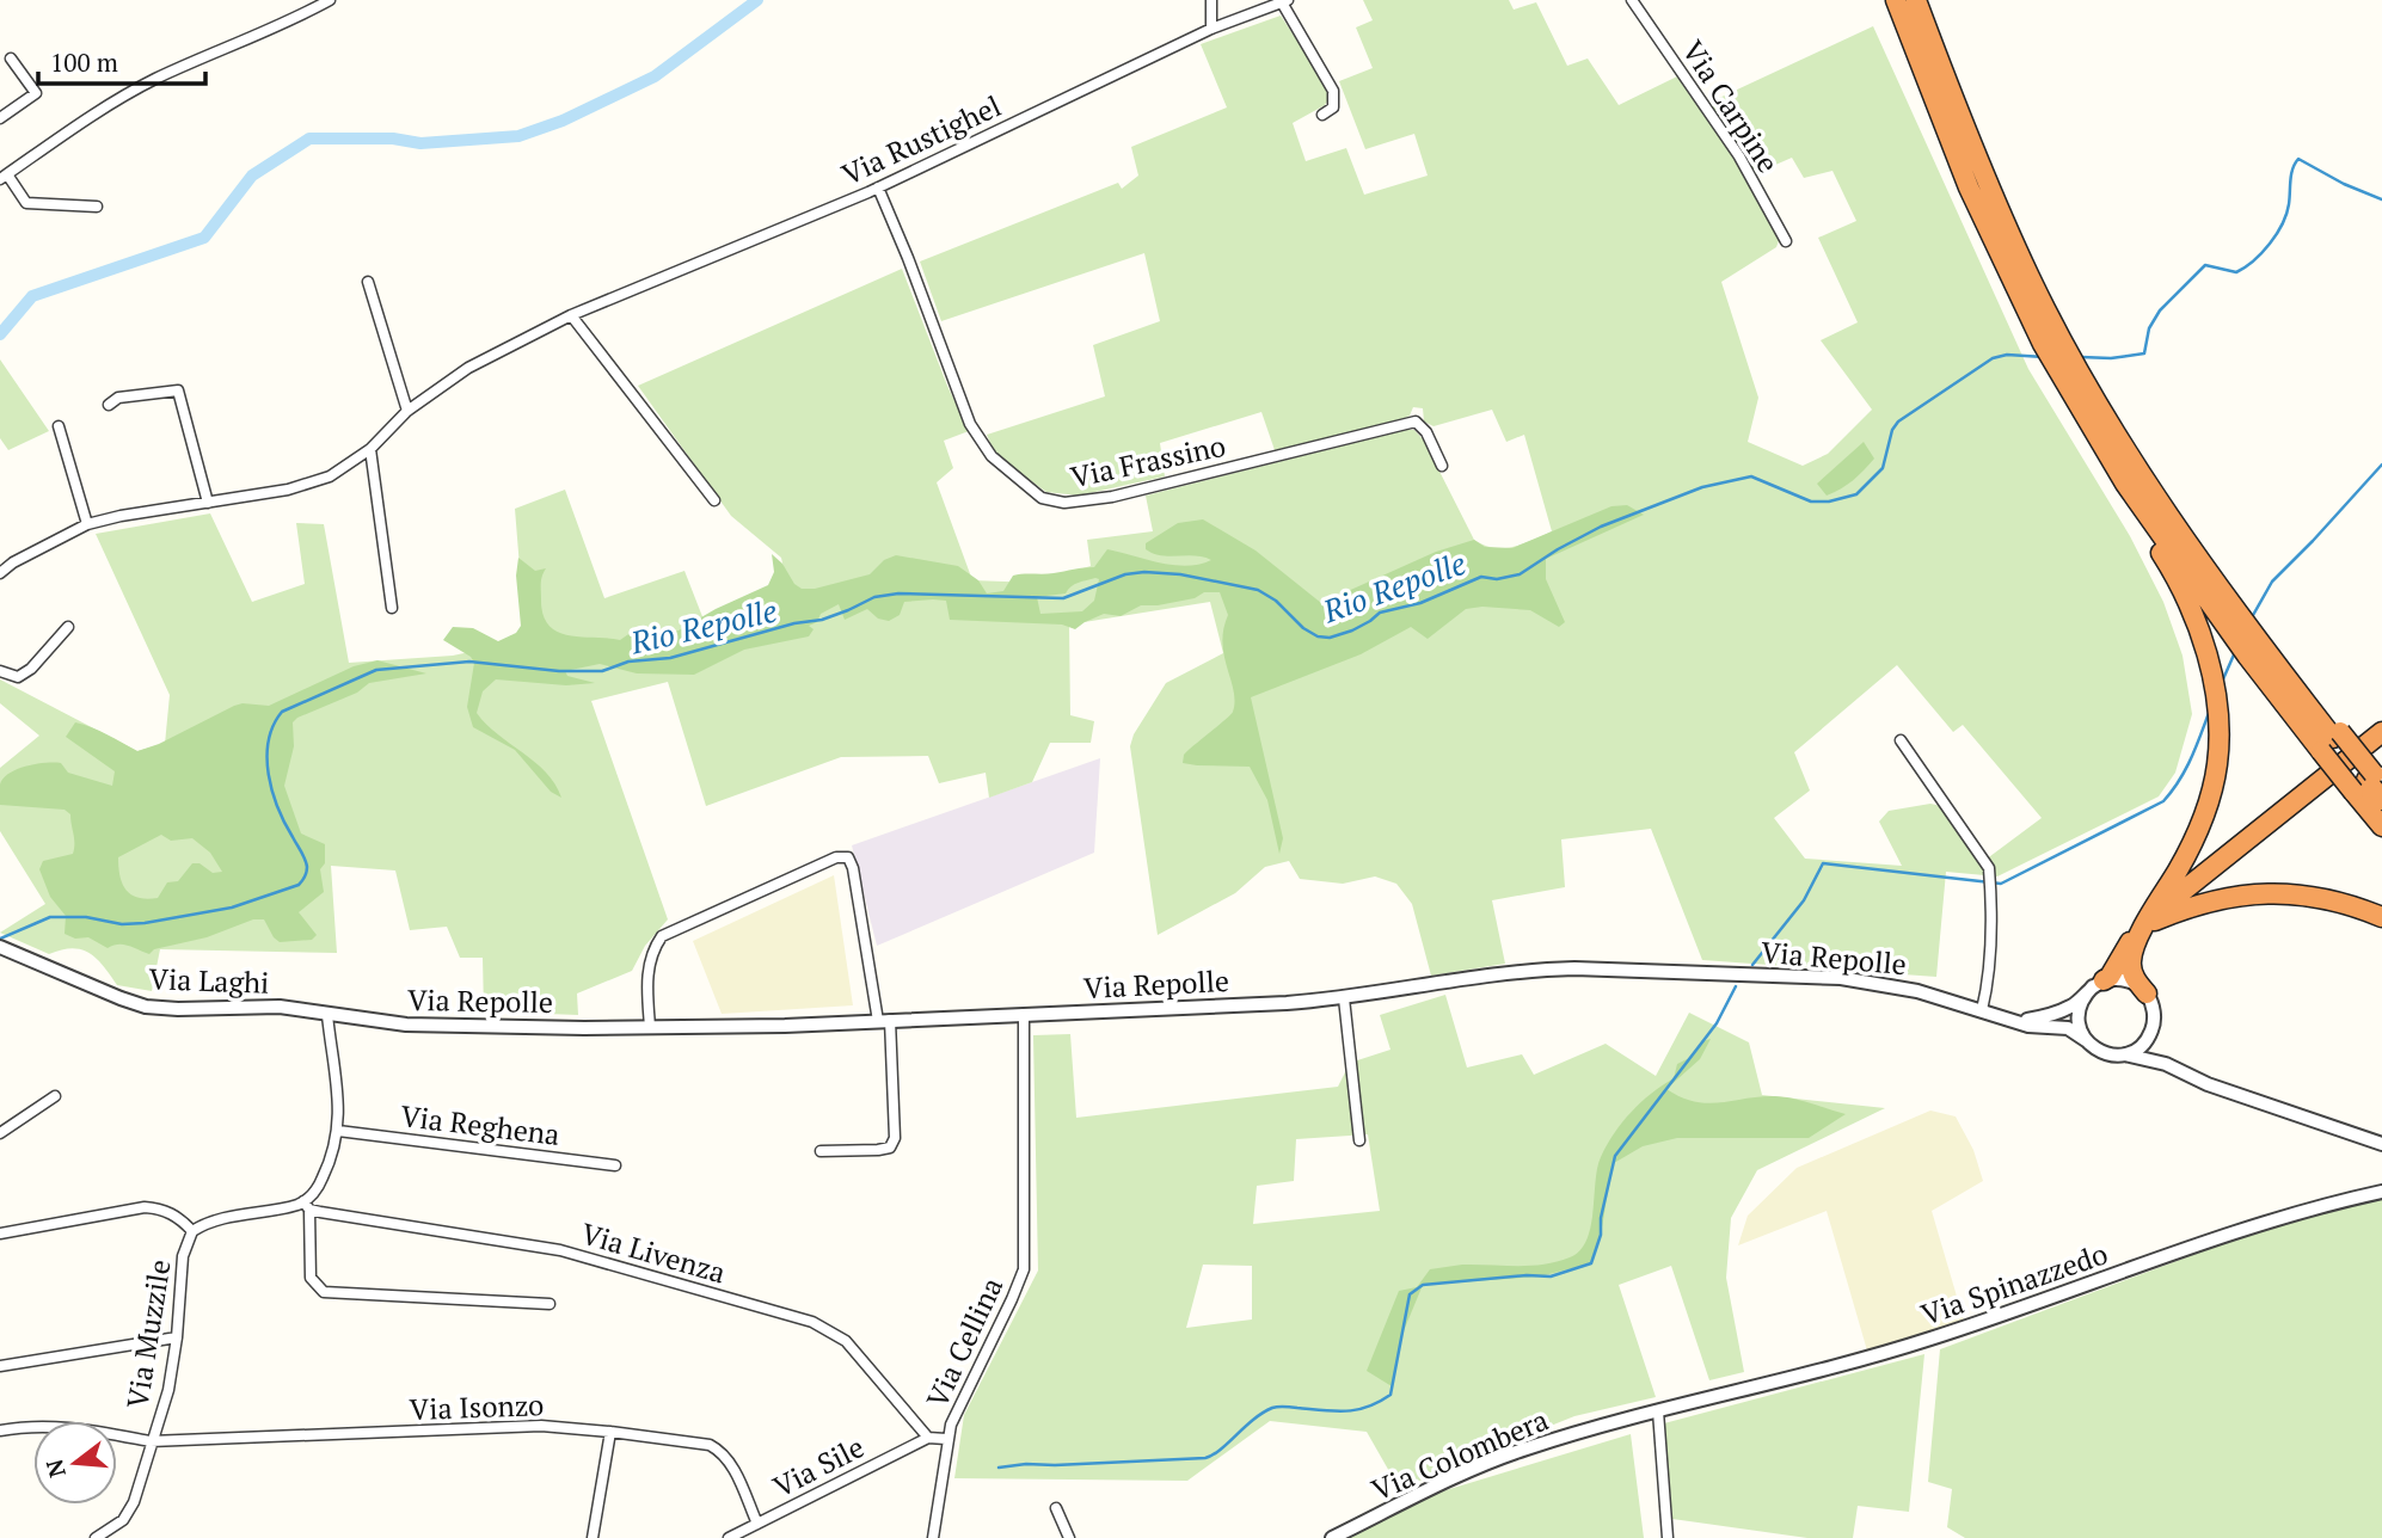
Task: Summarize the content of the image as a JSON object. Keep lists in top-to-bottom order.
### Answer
{
  "streets": {
    "street": [
      "Via Carpine",
      "Via Rustighel",
      "Via Frassino",
      "Via Repolle",
      "Via Laghi",
      "Via Reghena",
      "Via Livenza",
      "Via Spinazzedo",
      "Via Muzzile",
      "Via Cellina",
      "Via Isonzo",
      "Via Colombera",
      "Via Sile"
    ]
  },
  "crossings": [
    ["Via Rustighel", "Via Frassino"],
    ["Via Repolle", "Via Laghi"],
    ["Via Repolle", "Via Cellina"],
    ["Via Livenza", "Via Muzzile"],
    ["Via Livenza", "Via Sile"],
    ["Via Spinazzedo", "Via Colombera"],
    ["Via Muzzile", "Via Isonzo"],
    ["Via Isonzo", "Via Sile"]
  ],
  "water": ["Rio Repolle"],
  "scale_bar": "100 m",
  "north": "left"
}
